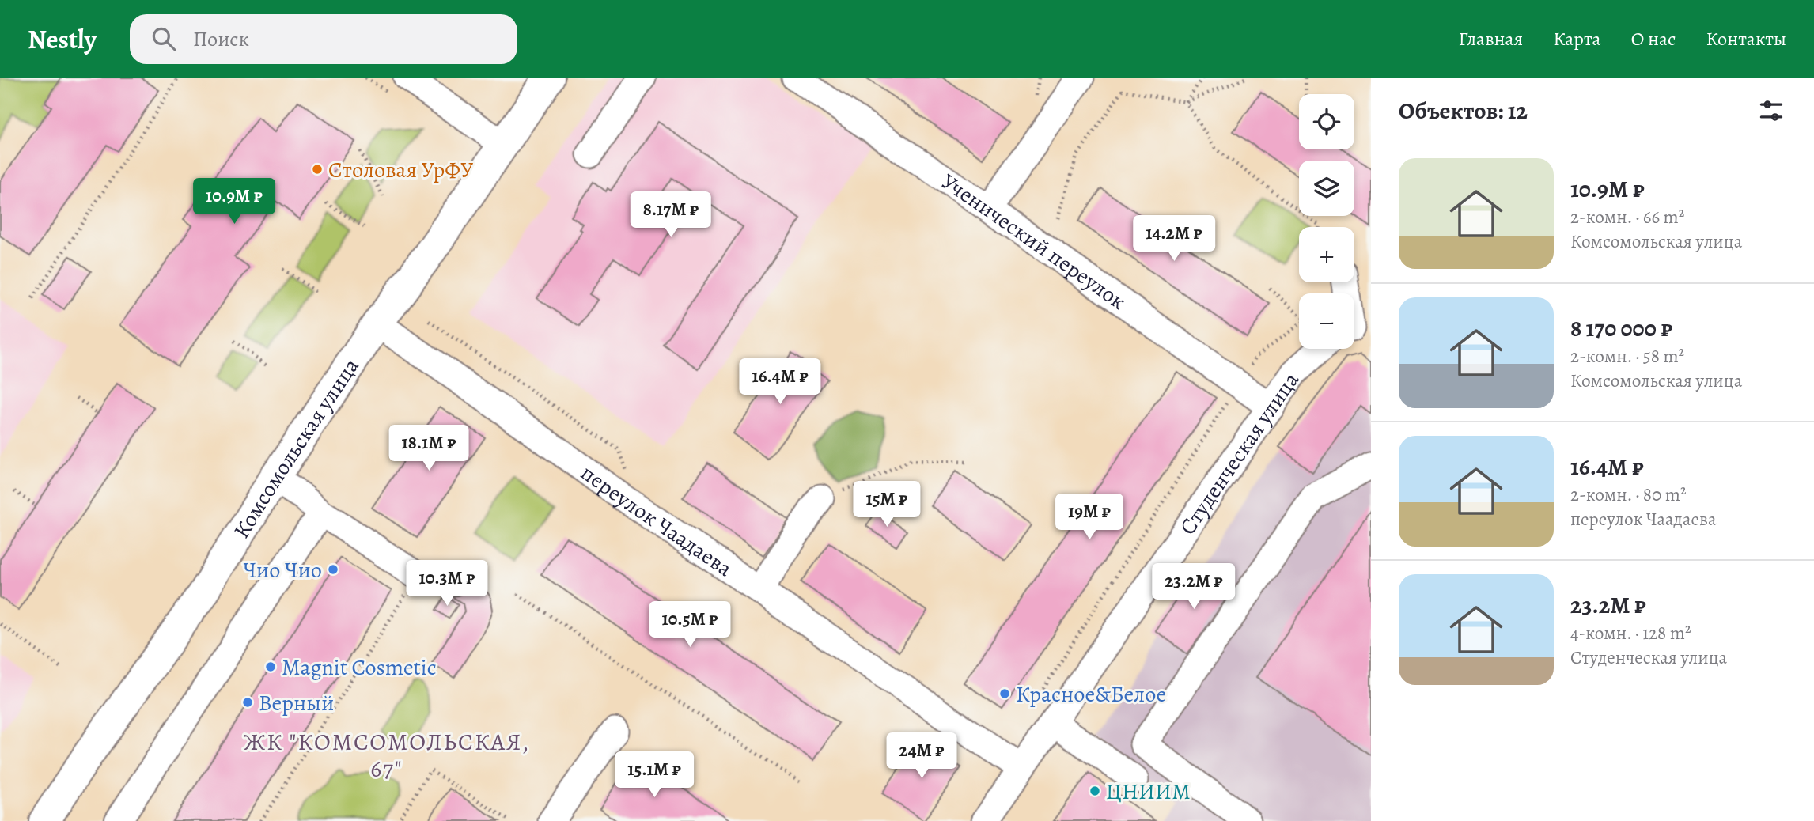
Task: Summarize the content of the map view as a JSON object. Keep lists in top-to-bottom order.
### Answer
{
  "streets": {
    "main road": ["Комсомольская улица"],
    "street": ["Ученический переулок", "Студенческая улица", "переулок Чаадаева"]
  },
  "crossings": [
    ["Ученический переулок", "Студенческая улица"],
    ["Комсомольская улица", "переулок Чаадаева"],
    ["Студенческая улица", "переулок Чаадаева"]
  ],
  "districts": ["ЖК \"КОМСОМОЛЬСКАЯ, 67\""],
  "places": [
    "Столовая УрФУ",
    "Чио Чио",
    "Magnit Cosmetic",
    "Красное&Белое",
    "Верный",
    "ЦНИИМ"
  ],
  "page": {
    "header": "Nestly",
    "search": "Поиск",
    "nav": [
      "Главная",
      "Карта",
      "О нас",
      "Контакты"
    ],
    "heading": "Объектов: 12",
    "map_buttons": ["+", "−"],
    "list": [
      {
        "name": "10.9M ₽",
        "note": "2-комн. · 66 m² · Комсомольская улица"
      },
      {
        "name": "8 170 000 ₽",
        "note": "2-комн. · 58 m² · Комсомольская улица"
      },
      {
        "name": "16.4M ₽",
        "note": "2-комн. · 80 m² · переулок Чаадаева"
      },
      {
        "name": "23.2M ₽",
        "note": "4-комн. · 128 m² · Студенческая улица"
      }
    ],
    "price": [
      "10.9M ₽",
      "8.17M ₽",
      "14.2M ₽",
      "16.4M ₽",
      "18.1M ₽",
      "15M ₽",
      "19M ₽",
      "10.3M ₽",
      "23.2M ₽",
      "10.5M ₽",
      "24M ₽",
      "15.1M ₽"
    ]
  }
}
